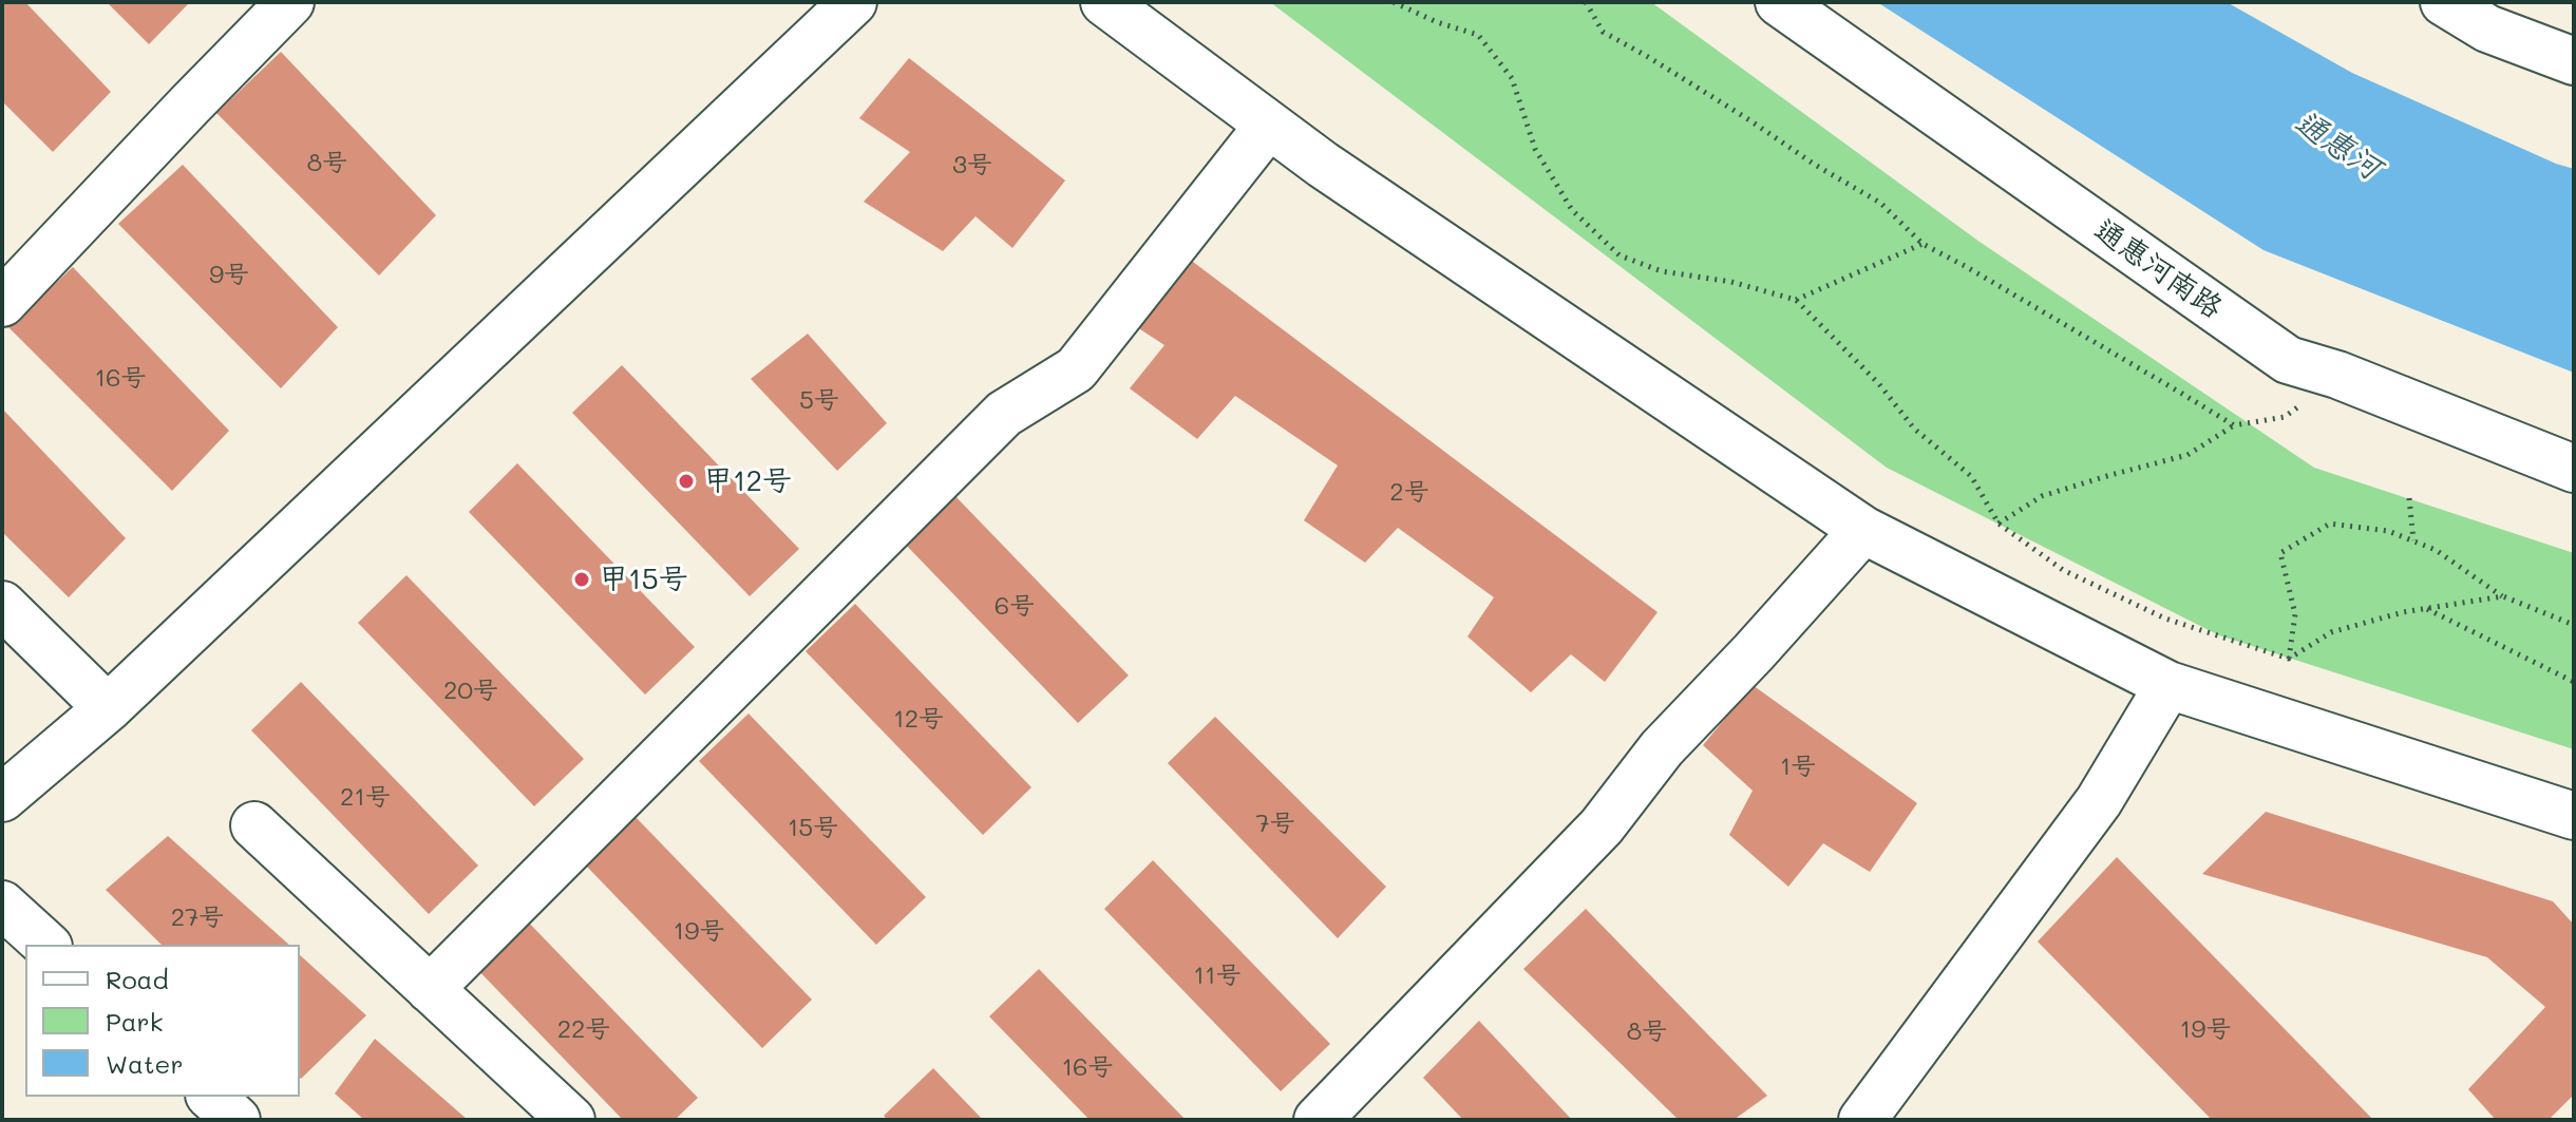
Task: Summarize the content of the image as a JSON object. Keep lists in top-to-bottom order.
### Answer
{
  "streets": {
    "street": ["通惠河南路"]
  },
  "water": ["通惠河"],
  "places": ["甲12号", "甲15号"],
  "house_numbers": [
    "8号",
    "3号",
    "9号",
    "16号",
    "5号",
    "2号",
    "6号",
    "20号",
    "12号",
    "1号",
    "21号",
    "7号",
    "15号",
    "27号",
    "19号",
    "11号",
    "22号",
    "19号",
    "8号",
    "16号"
  ],
  "legend": ["Road", "Park", "Water"]
}
